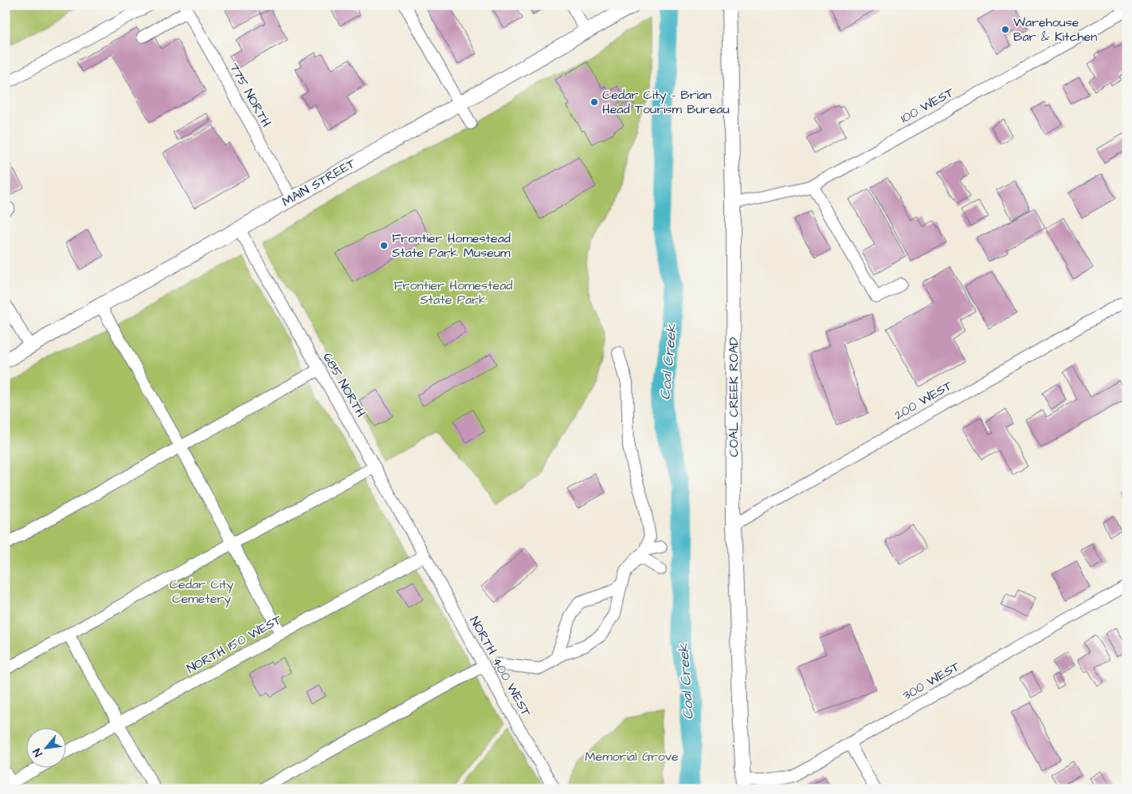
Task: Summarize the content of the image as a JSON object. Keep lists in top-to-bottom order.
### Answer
{
  "streets": {
    "main road": ["MAIN STREET", "COAL CREEK ROAD"],
    "street": [
      "775 NORTH",
      "100 WEST",
      "685 NORTH",
      "200 WEST",
      "NORTH 150 WEST",
      "NORTH 400 WEST",
      "300 WEST"
    ]
  },
  "crossings": [
    ["775 NORTH", "MAIN STREET"],
    ["100 WEST", "COAL CREEK ROAD"],
    ["MAIN STREET", "685 NORTH"],
    ["685 NORTH", "NORTH 150 WEST"],
    ["685 NORTH", "NORTH 400 WEST"],
    ["COAL CREEK ROAD", "200 WEST"],
    ["COAL CREEK ROAD", "300 WEST"],
    ["NORTH 150 WEST", "NORTH 400 WEST"]
  ],
  "water": ["Coal Creek"],
  "parks": ["Frontier Homestead State Park", "Cedar City Cemetery", "Memorial Grove"],
  "places": ["Warehouse Bar & Kitchen", "Cedar City - Brian Head Tourism Bureau", "Frontier Homestead State Park Museum"],
  "north": "bottom left"
}
